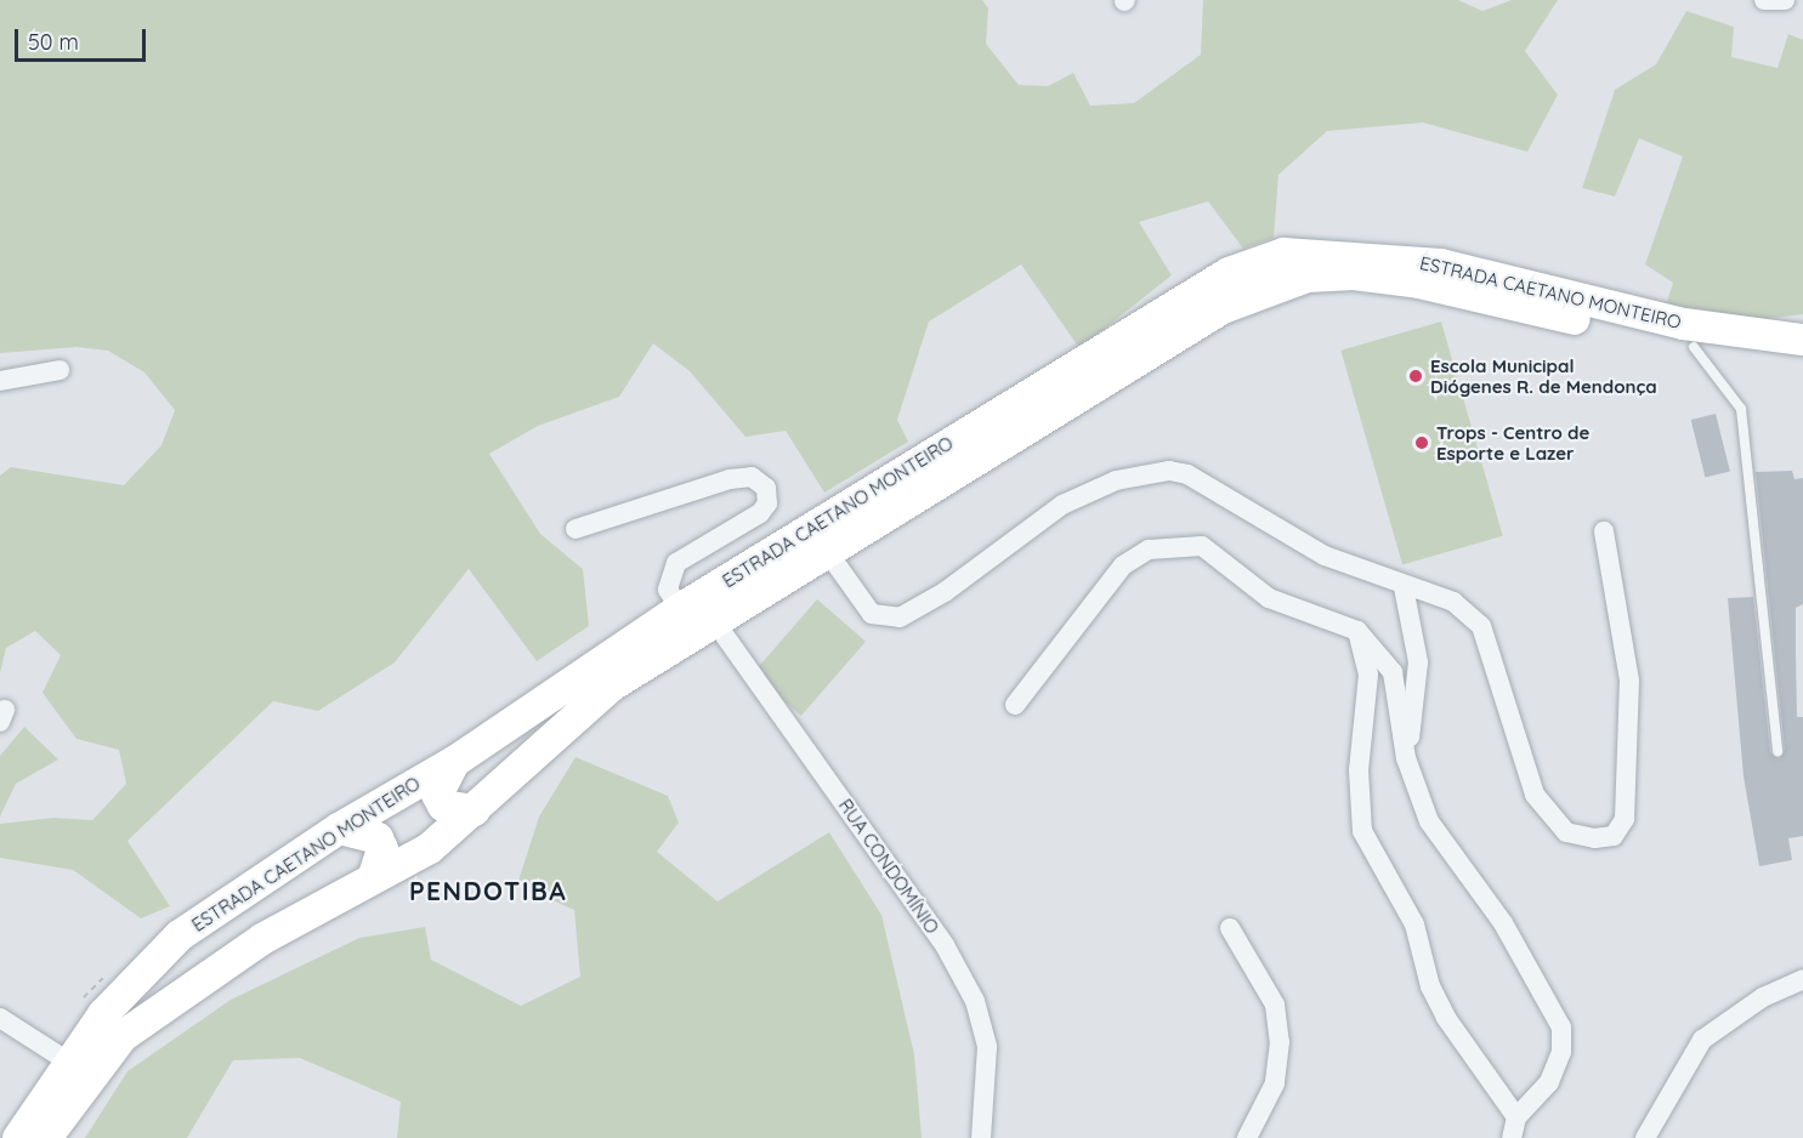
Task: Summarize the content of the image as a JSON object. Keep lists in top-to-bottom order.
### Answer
{
  "streets": {
    "main road": ["ESTRADA CAETANO MONTEIRO"],
    "street": ["RUA CONDOMÍNIO"]
  },
  "crossings": [
    ["ESTRADA CAETANO MONTEIRO", "RUA CONDOMÍNIO"]
  ],
  "districts": ["PENDOTIBA"],
  "places": ["Escola Municipal Diógenes R. de Mendonça", "Trops - Centro de Esporte e Lazer"],
  "scale_bar": "50 m"
}
